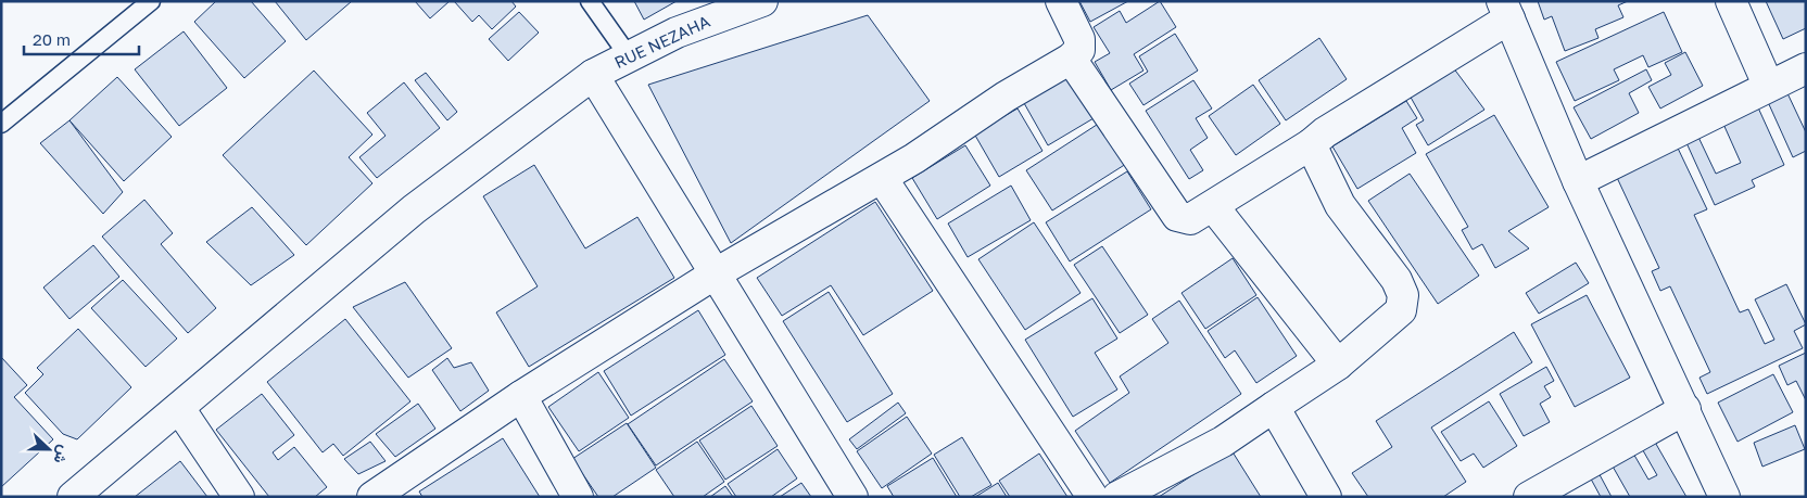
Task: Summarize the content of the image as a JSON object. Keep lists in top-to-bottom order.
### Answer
{
  "streets": {
    "street": ["RUE NEZAHA"]
  },
  "scale_bar": "20 m",
  "north": "right"
}
